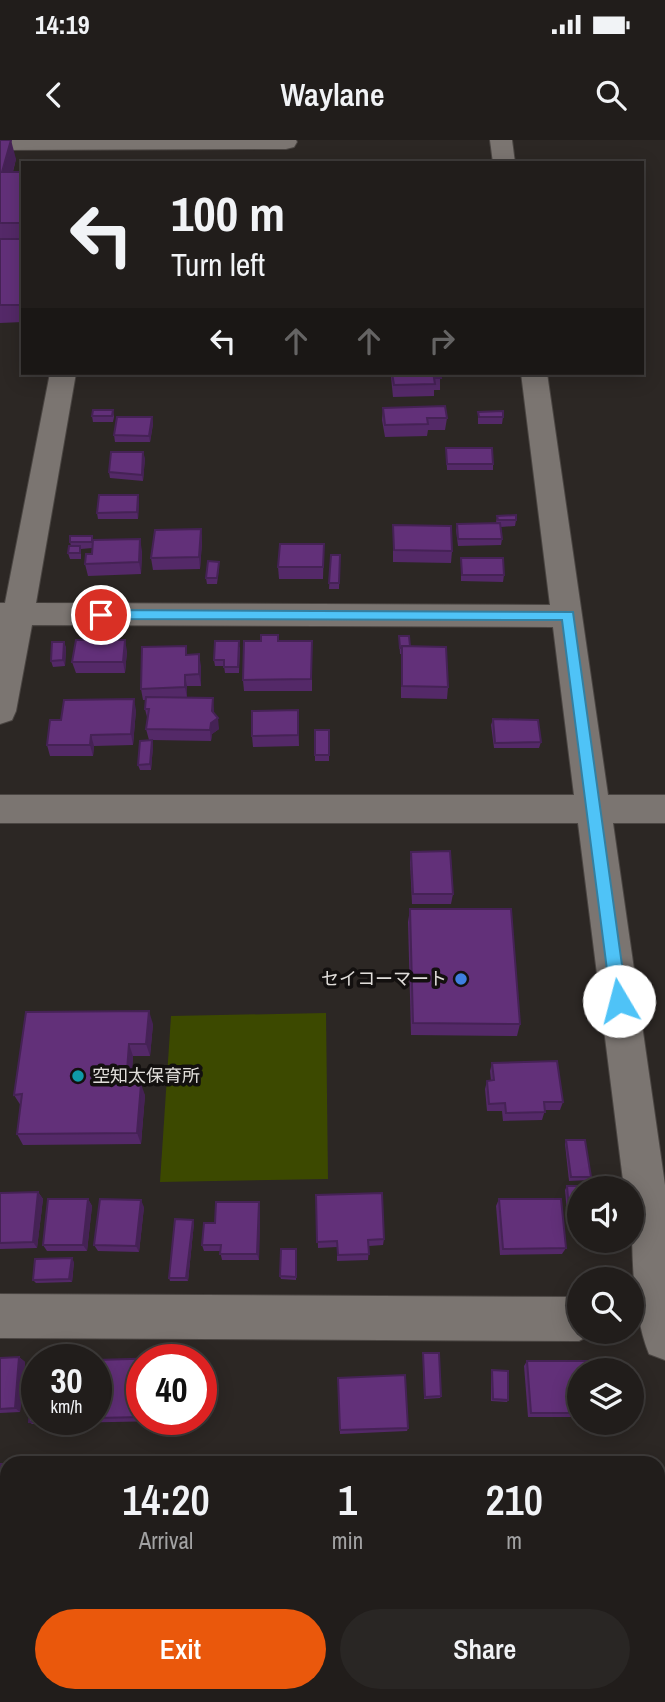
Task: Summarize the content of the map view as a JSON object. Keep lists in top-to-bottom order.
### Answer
{
  "places": ["セイコーマート", "空知太保育所"],
  "page": {
    "status": "14:19",
    "header": "Waylane",
    "turn": ["100 m", "Turn left"],
    "speed": "30 km/h",
    "limit": "40",
    "eta": [
      "14:20",
      "Arrival",
      "1",
      "min",
      "210",
      "m"
    ],
    "buttons": ["Exit", "Share"]
  }
}
